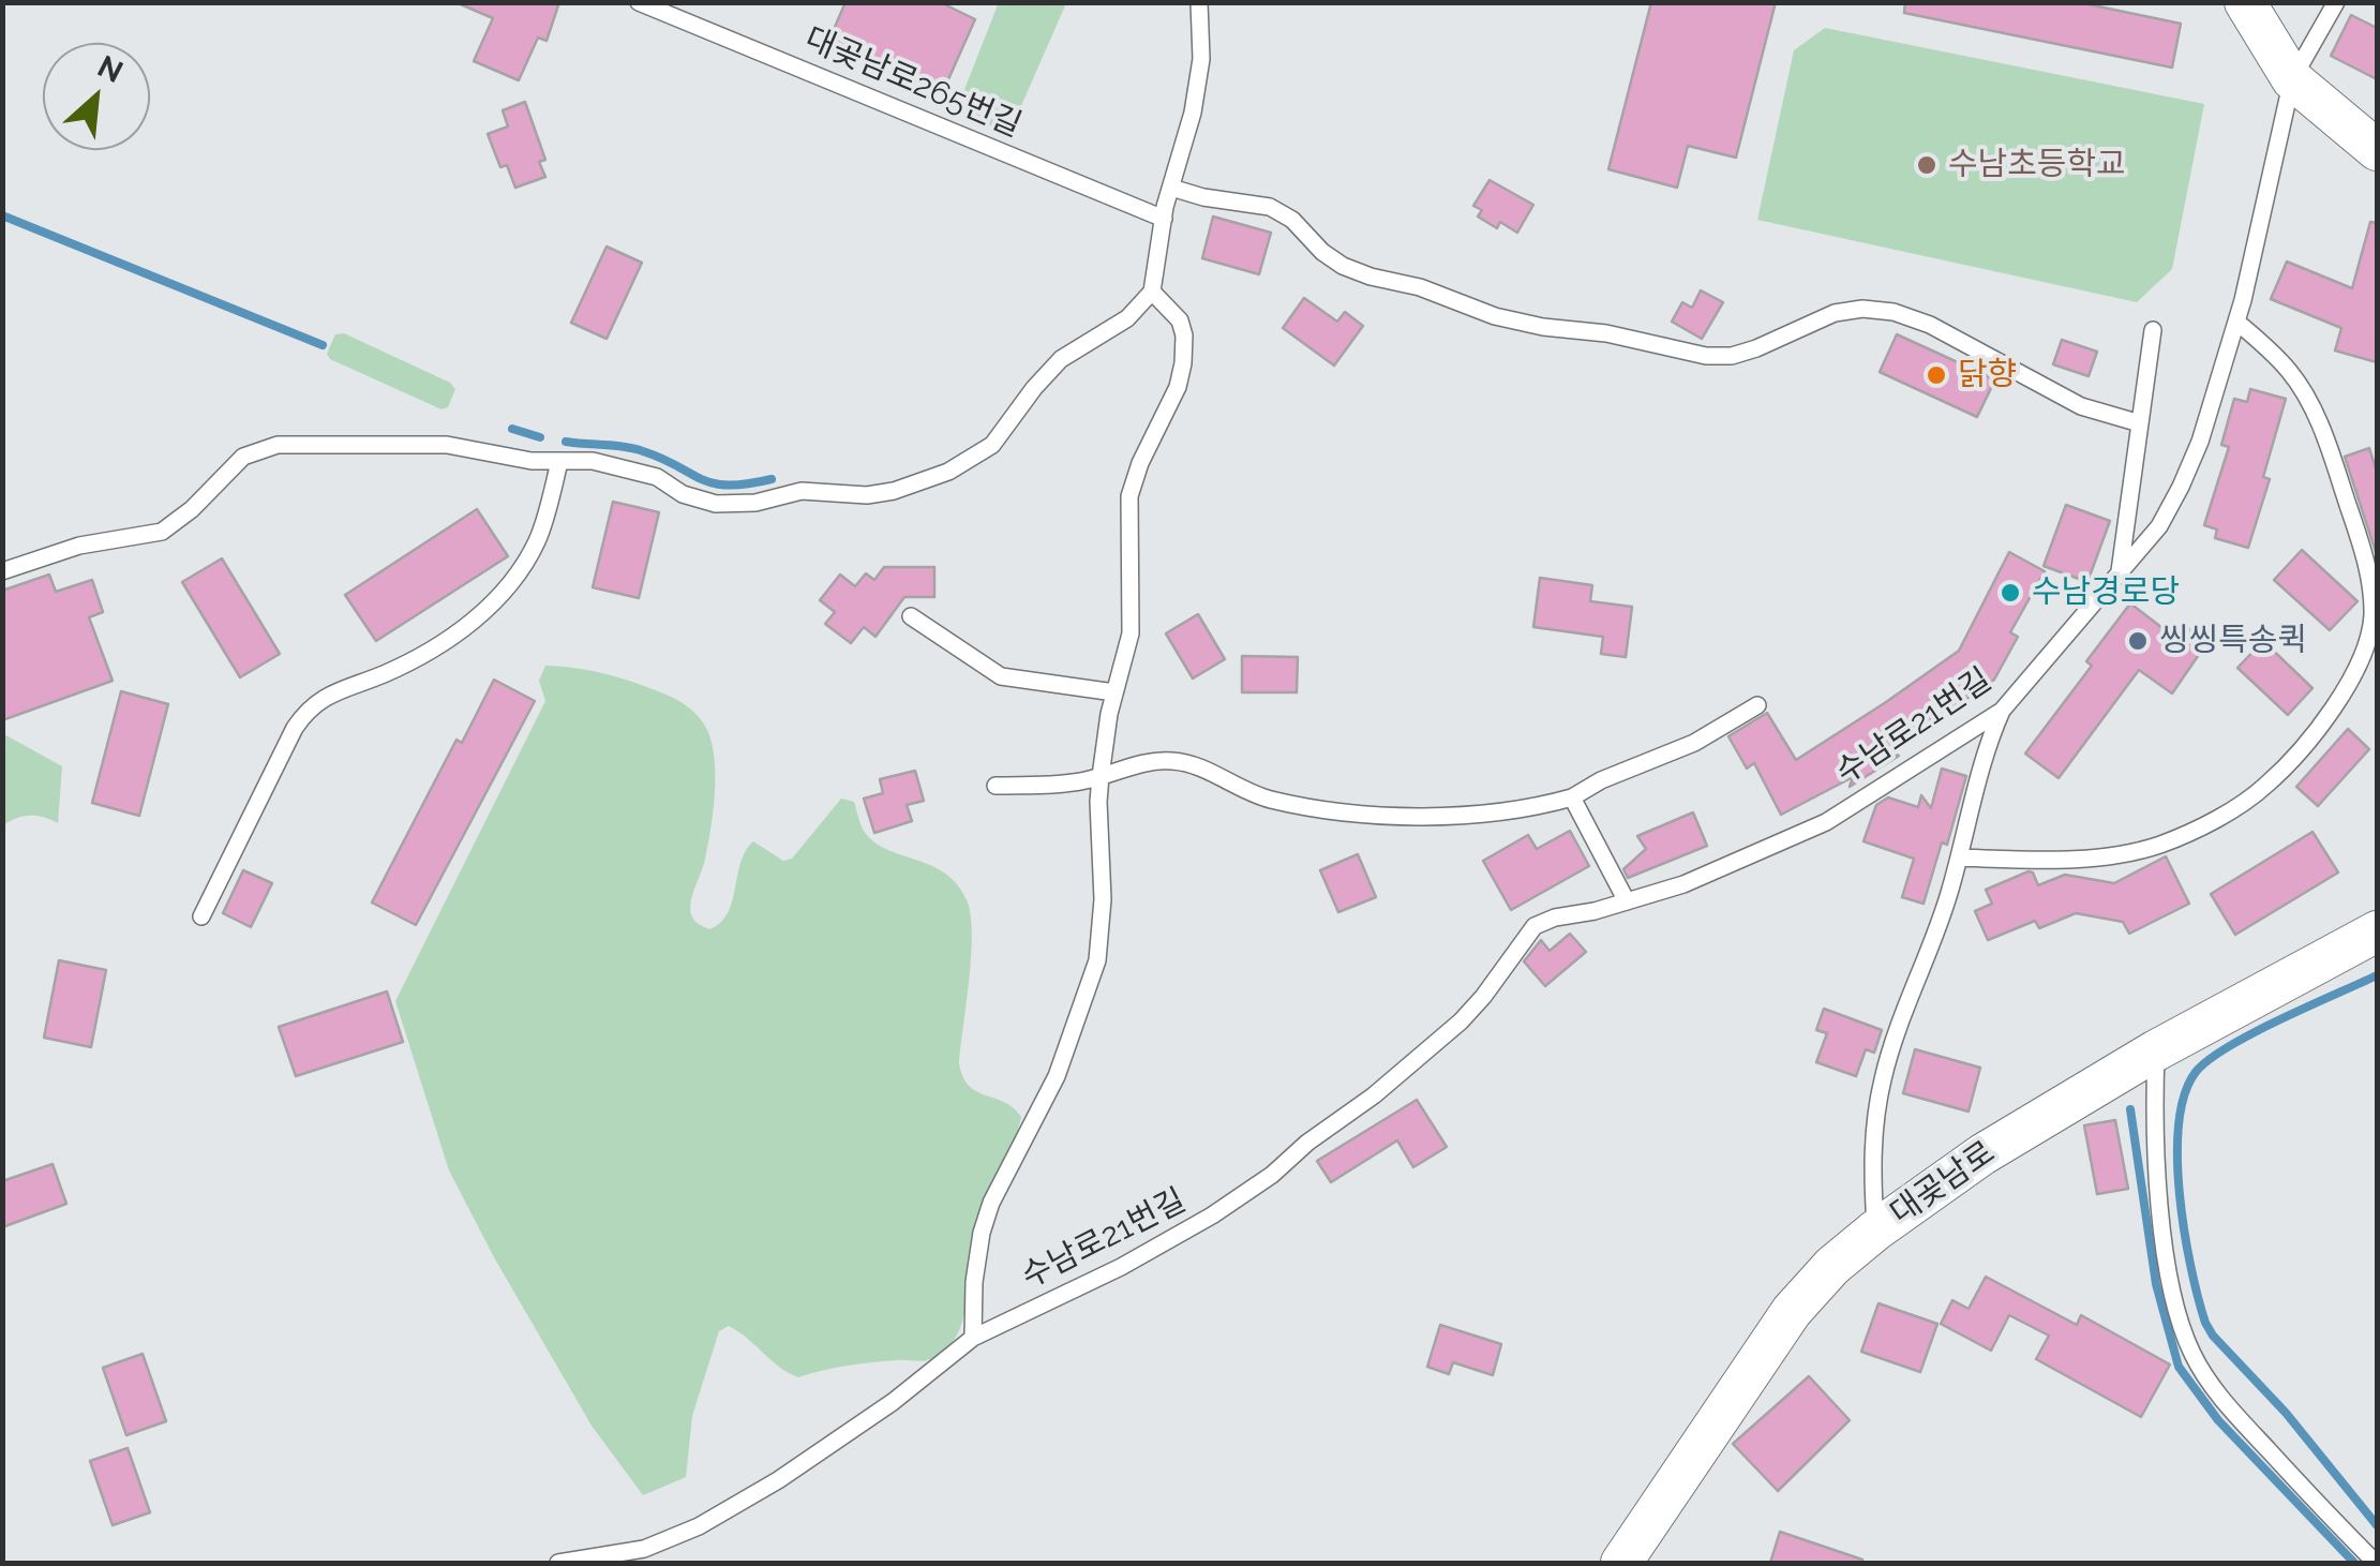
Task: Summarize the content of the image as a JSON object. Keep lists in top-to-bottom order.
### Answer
{
  "streets": {
    "street": ["대곶남로"],
    "lane": ["대곶남로265번길", "수남로21번길"]
  },
  "places": [
    "수남초등학교",
    "닭향",
    "수남경로당",
    "씽씽특송퀵"
  ],
  "north": "top right"
}
